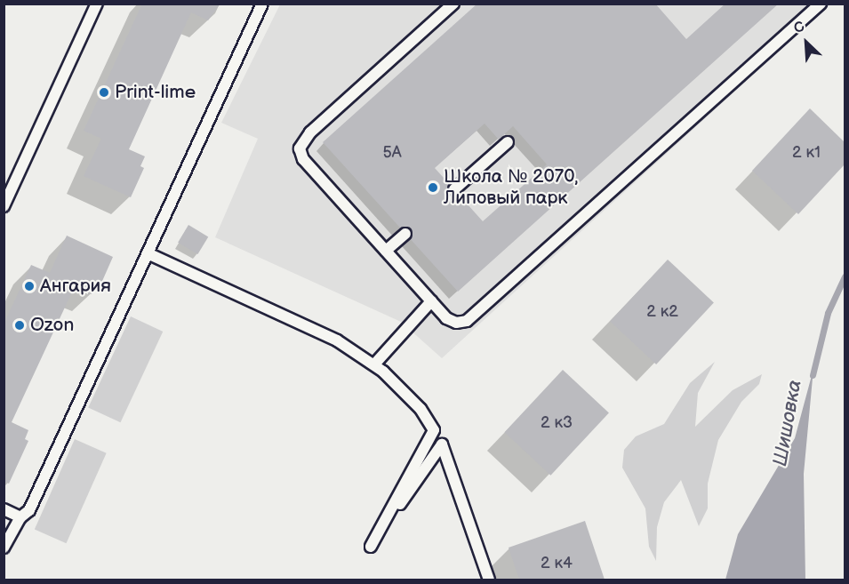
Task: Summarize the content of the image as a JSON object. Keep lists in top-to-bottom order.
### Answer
{
  "water": ["Шишовка"],
  "places": [
    "Print-lime",
    "Школа № 2070, Липовый парк",
    "Ангария",
    "Ozon"
  ],
  "house_numbers": [
    "5А",
    "2 к1",
    "2 к2",
    "2 к3",
    "2 к4"
  ],
  "north": "top left"
}
